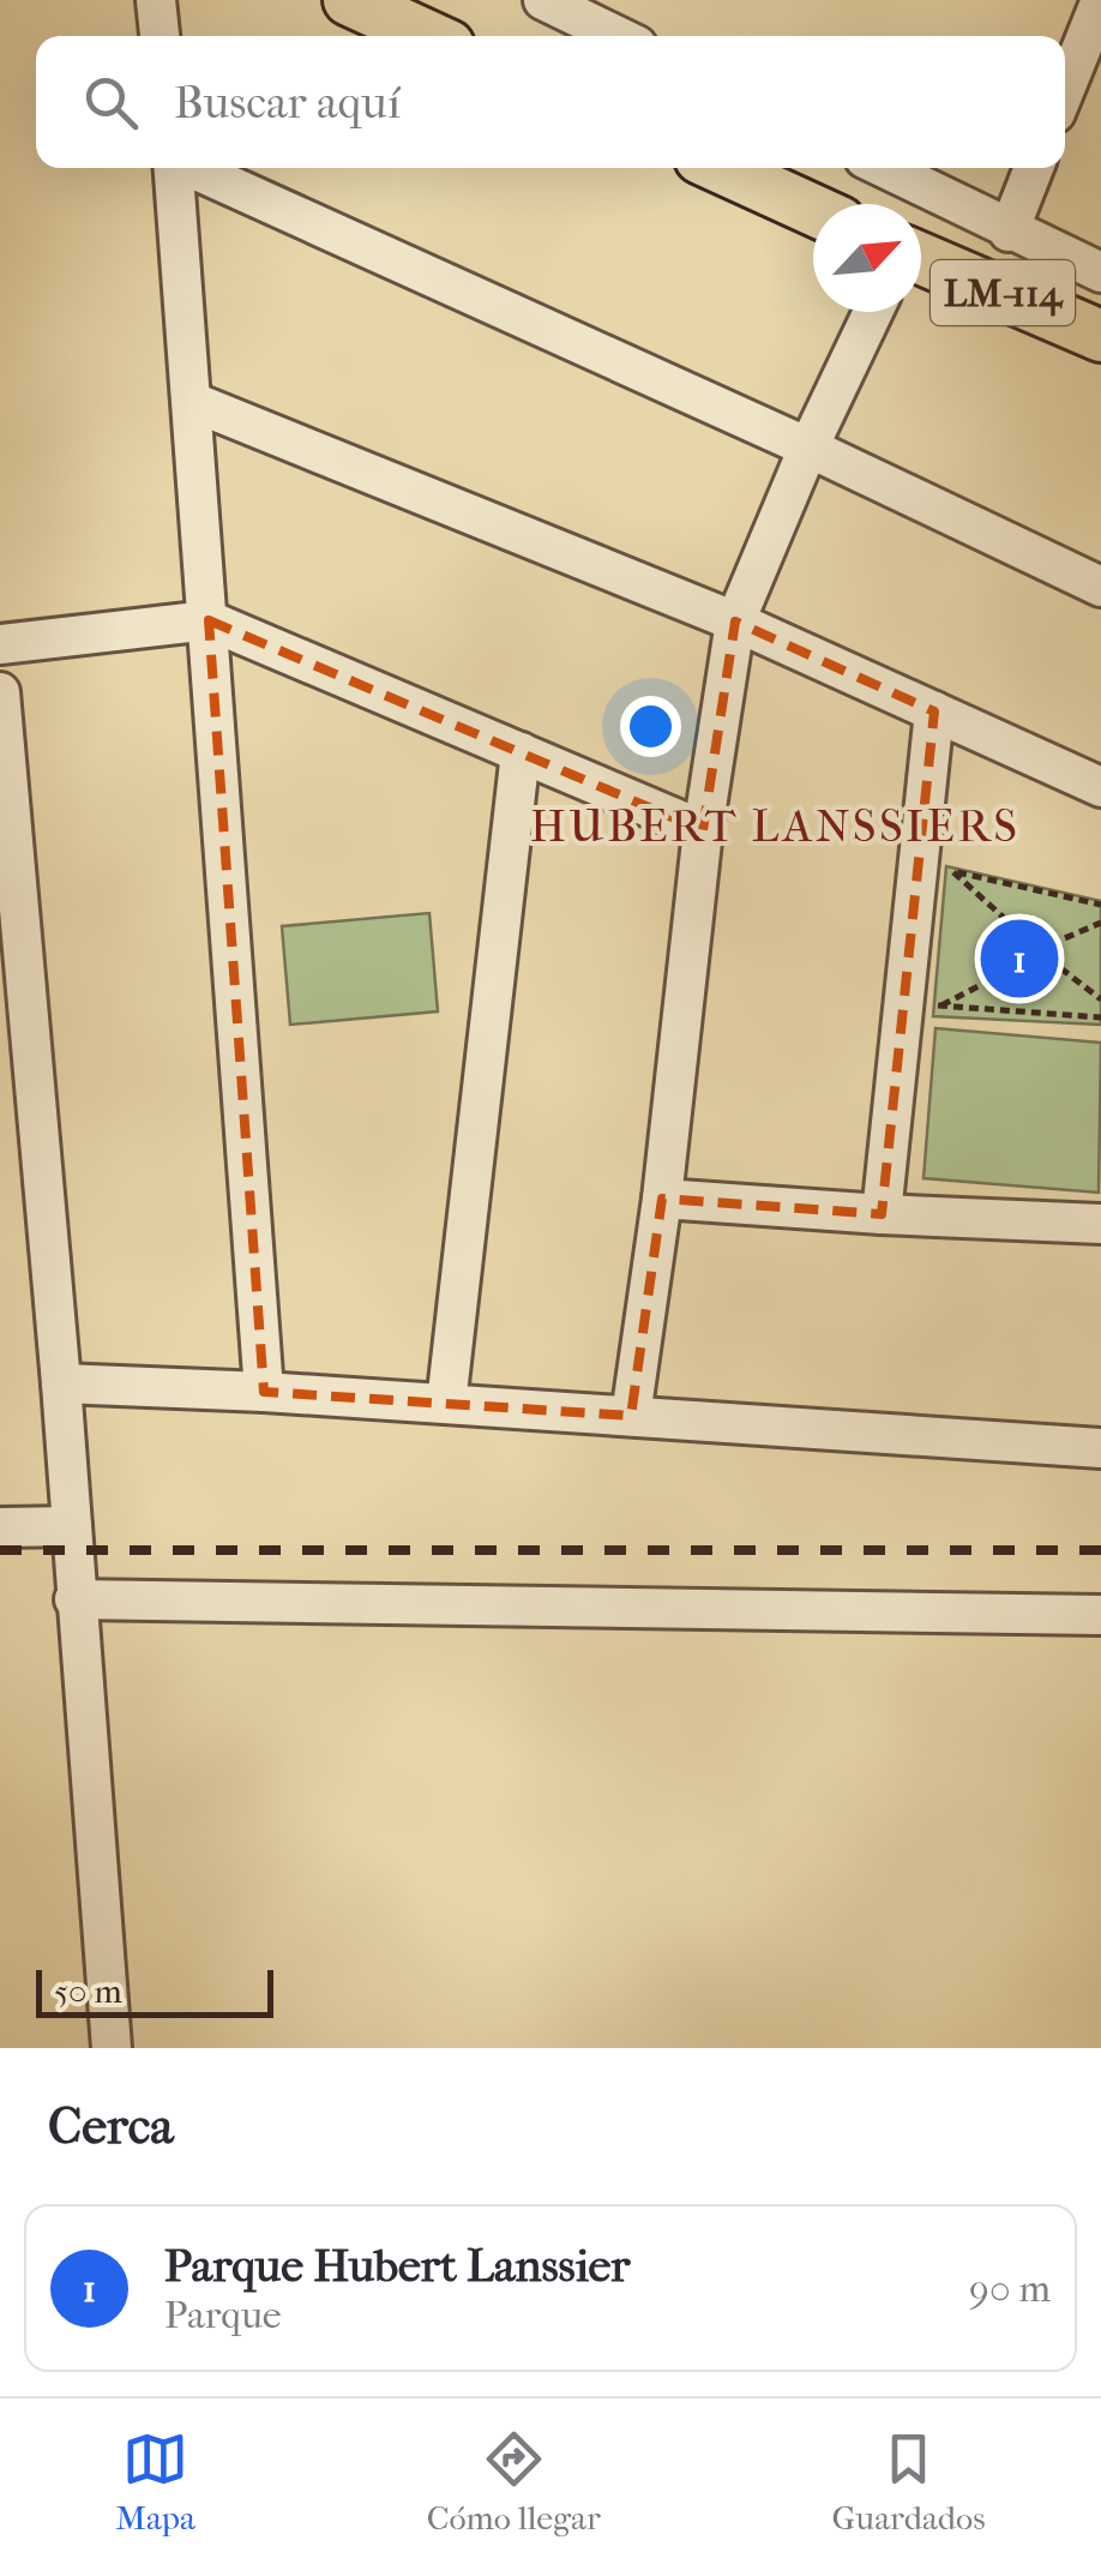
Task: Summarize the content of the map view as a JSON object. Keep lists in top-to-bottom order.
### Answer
{
  "streets": {
    "main road": ["LM-114"]
  },
  "districts": ["HUBERT LANSSIERS"],
  "scale_bar": "50 m",
  "north": "top right",
  "page": {
    "search": "Buscar aquí",
    "pins": "1",
    "scale": "50 m",
    "heading": "Cerca",
    "list": [
      {
        "mark": "1",
        "name": "Parque Hubert Lanssier",
        "note": "Parque",
        "value": "90 m"
      }
    ],
    "nav": ["Mapa", "Cómo llegar", "Guardados"]
  }
}
